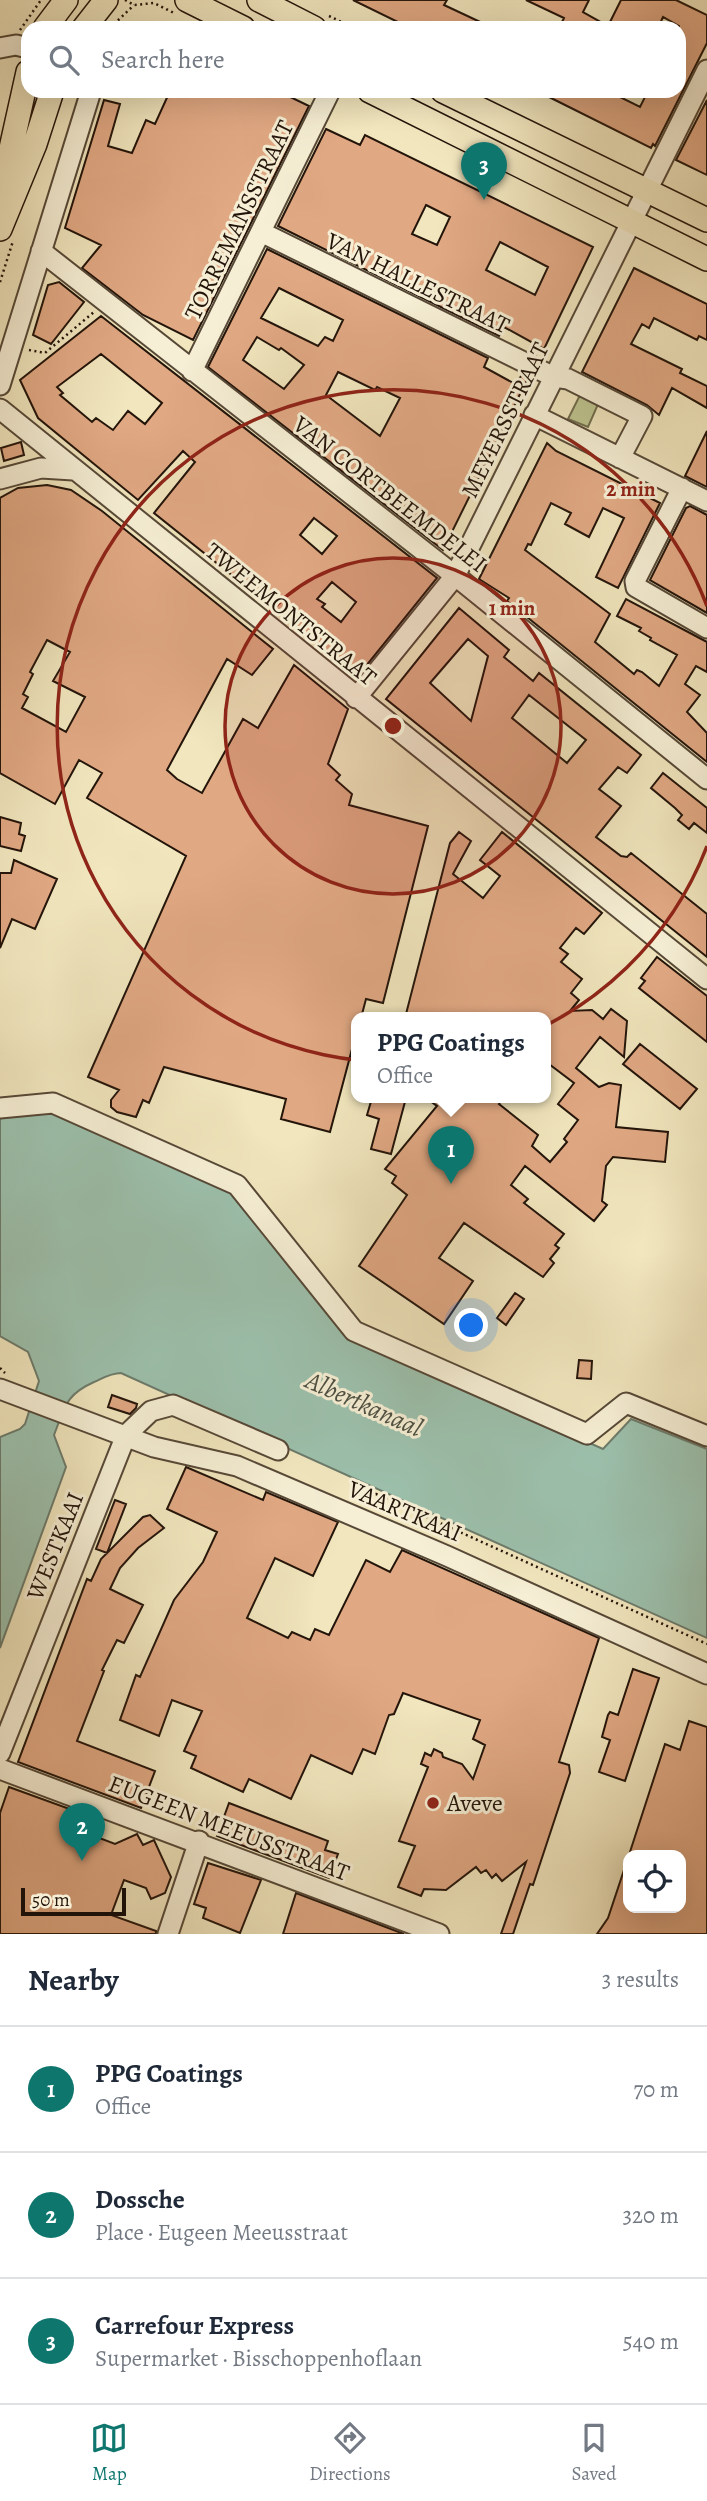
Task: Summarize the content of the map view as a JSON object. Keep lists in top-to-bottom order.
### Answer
{
  "streets": {
    "street": [
      "TORREMANSSTRAAT",
      "VAN HALLESTRAAT",
      "MEYERSSTRAAT",
      "VAN CORTBEEMDELEI",
      "TWEEMONTSTRAAT",
      "VAARTKAAI",
      "WESTKAAI",
      "EUGEEN MEEUSSTRAAT"
    ]
  },
  "crossings": [
    ["TORREMANSSTRAAT", "VAN HALLESTRAAT"],
    ["TORREMANSSTRAAT", "VAN CORTBEEMDELEI"],
    ["VAN HALLESTRAAT", "MEYERSSTRAAT"],
    ["MEYERSSTRAAT", "VAN CORTBEEMDELEI"],
    ["MEYERSSTRAAT", "TWEEMONTSTRAAT"],
    ["VAARTKAAI", "WESTKAAI"]
  ],
  "water": ["Albertkanaal"],
  "places": ["Aveve"],
  "scale_bar": "50 m",
  "page": {
    "search": "Search here",
    "pins": ["3", "1", "2"],
    "popup": ["PPG Coatings", "Office"],
    "scale": "50 m",
    "heading": ["Nearby", "3 results"],
    "list": [
      {
        "mark": "1",
        "name": "PPG Coatings",
        "note": "Office",
        "value": "70 m"
      },
      {
        "mark": "2",
        "name": "Dossche",
        "note": "Place · Eugeen Meeusstraat",
        "value": "320 m"
      },
      {
        "mark": "3",
        "name": "Carrefour Express",
        "note": "Supermarket · Bisschoppenhoflaan",
        "value": "540 m"
      }
    ],
    "nav": ["Map", "Directions", "Saved"]
  },
  "rings": ["2 min", "1 min"]
}
